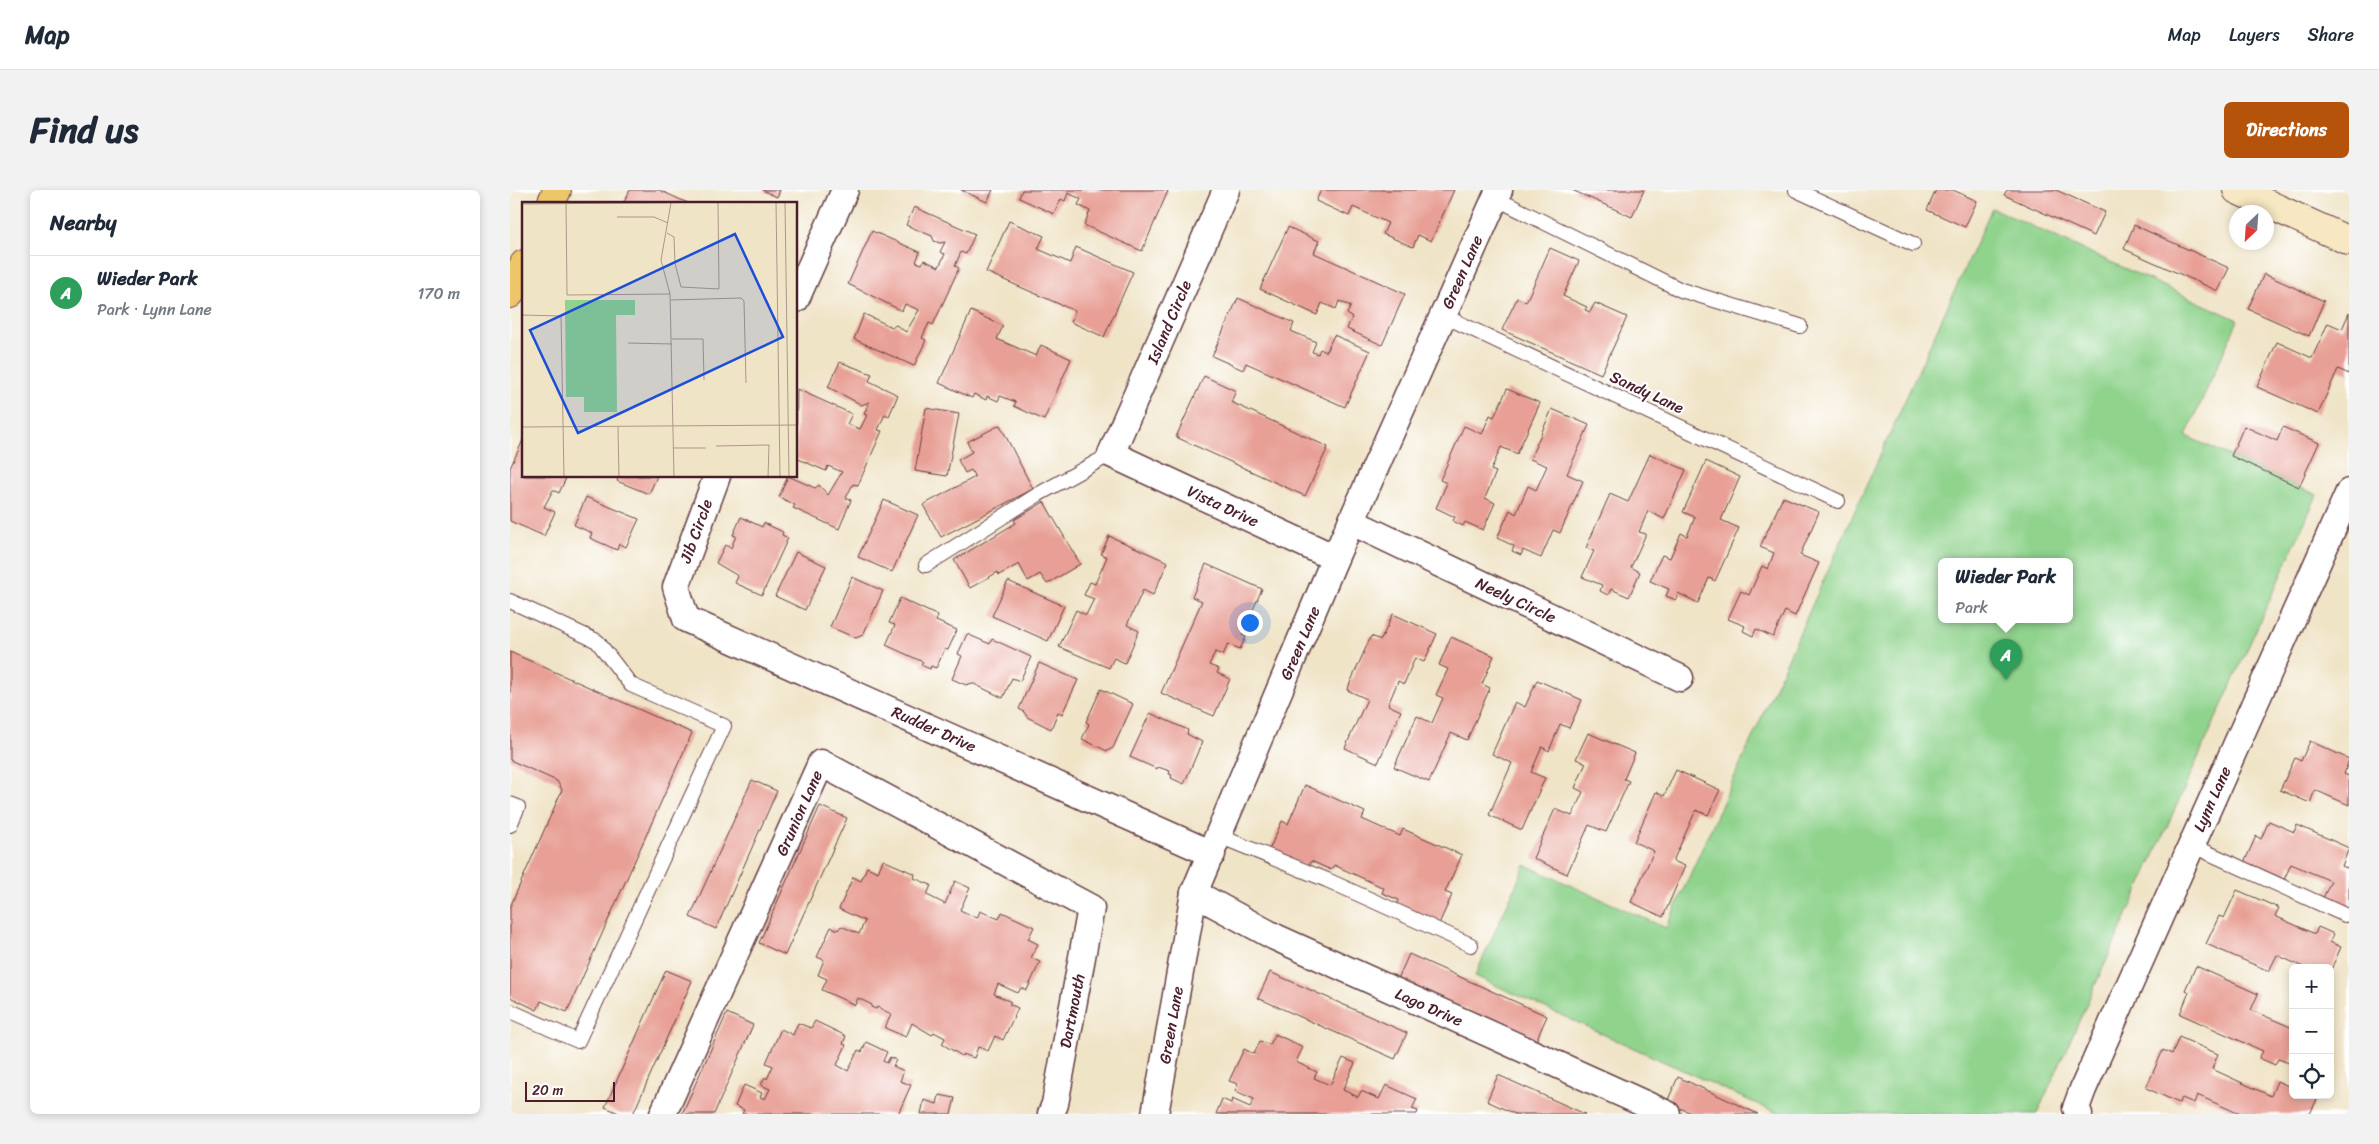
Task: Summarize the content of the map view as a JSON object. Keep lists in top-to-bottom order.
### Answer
{
  "streets": {
    "street": [
      "Green Lane",
      "Island Circle",
      "Vista Drive",
      "Jib Circle",
      "Neely Circle",
      "Rudder Drive",
      "Lynn Lane",
      "Grunion Lane",
      "Lago Drive",
      "Dartmouth"
    ],
    "lane": ["Sandy Lane"]
  },
  "crossings": [
    ["Green Lane", "Sandy Lane"],
    ["Green Lane", "Vista Drive"],
    ["Green Lane", "Neely Circle"],
    ["Green Lane", "Rudder Drive"],
    ["Green Lane", "Lago Drive"],
    ["Island Circle", "Vista Drive"],
    ["Jib Circle", "Rudder Drive"],
    ["Grunion Lane", "Dartmouth"]
  ],
  "scale_bar": "20 m",
  "north": "bottom left",
  "page": {
    "header": "Map",
    "nav": ["Map", "Layers", "Share"],
    "title": "Find us",
    "buttons": "Directions",
    "heading": "Nearby",
    "list": [
      {
        "mark": "A",
        "name": "Wieder Park",
        "note": "Park · Lynn Lane",
        "value": "170 m"
      }
    ],
    "popup": ["Wieder Park", "Park"],
    "pins": "A",
    "map_buttons": ["+", "−"],
    "scale": "20 m"
  }
}
